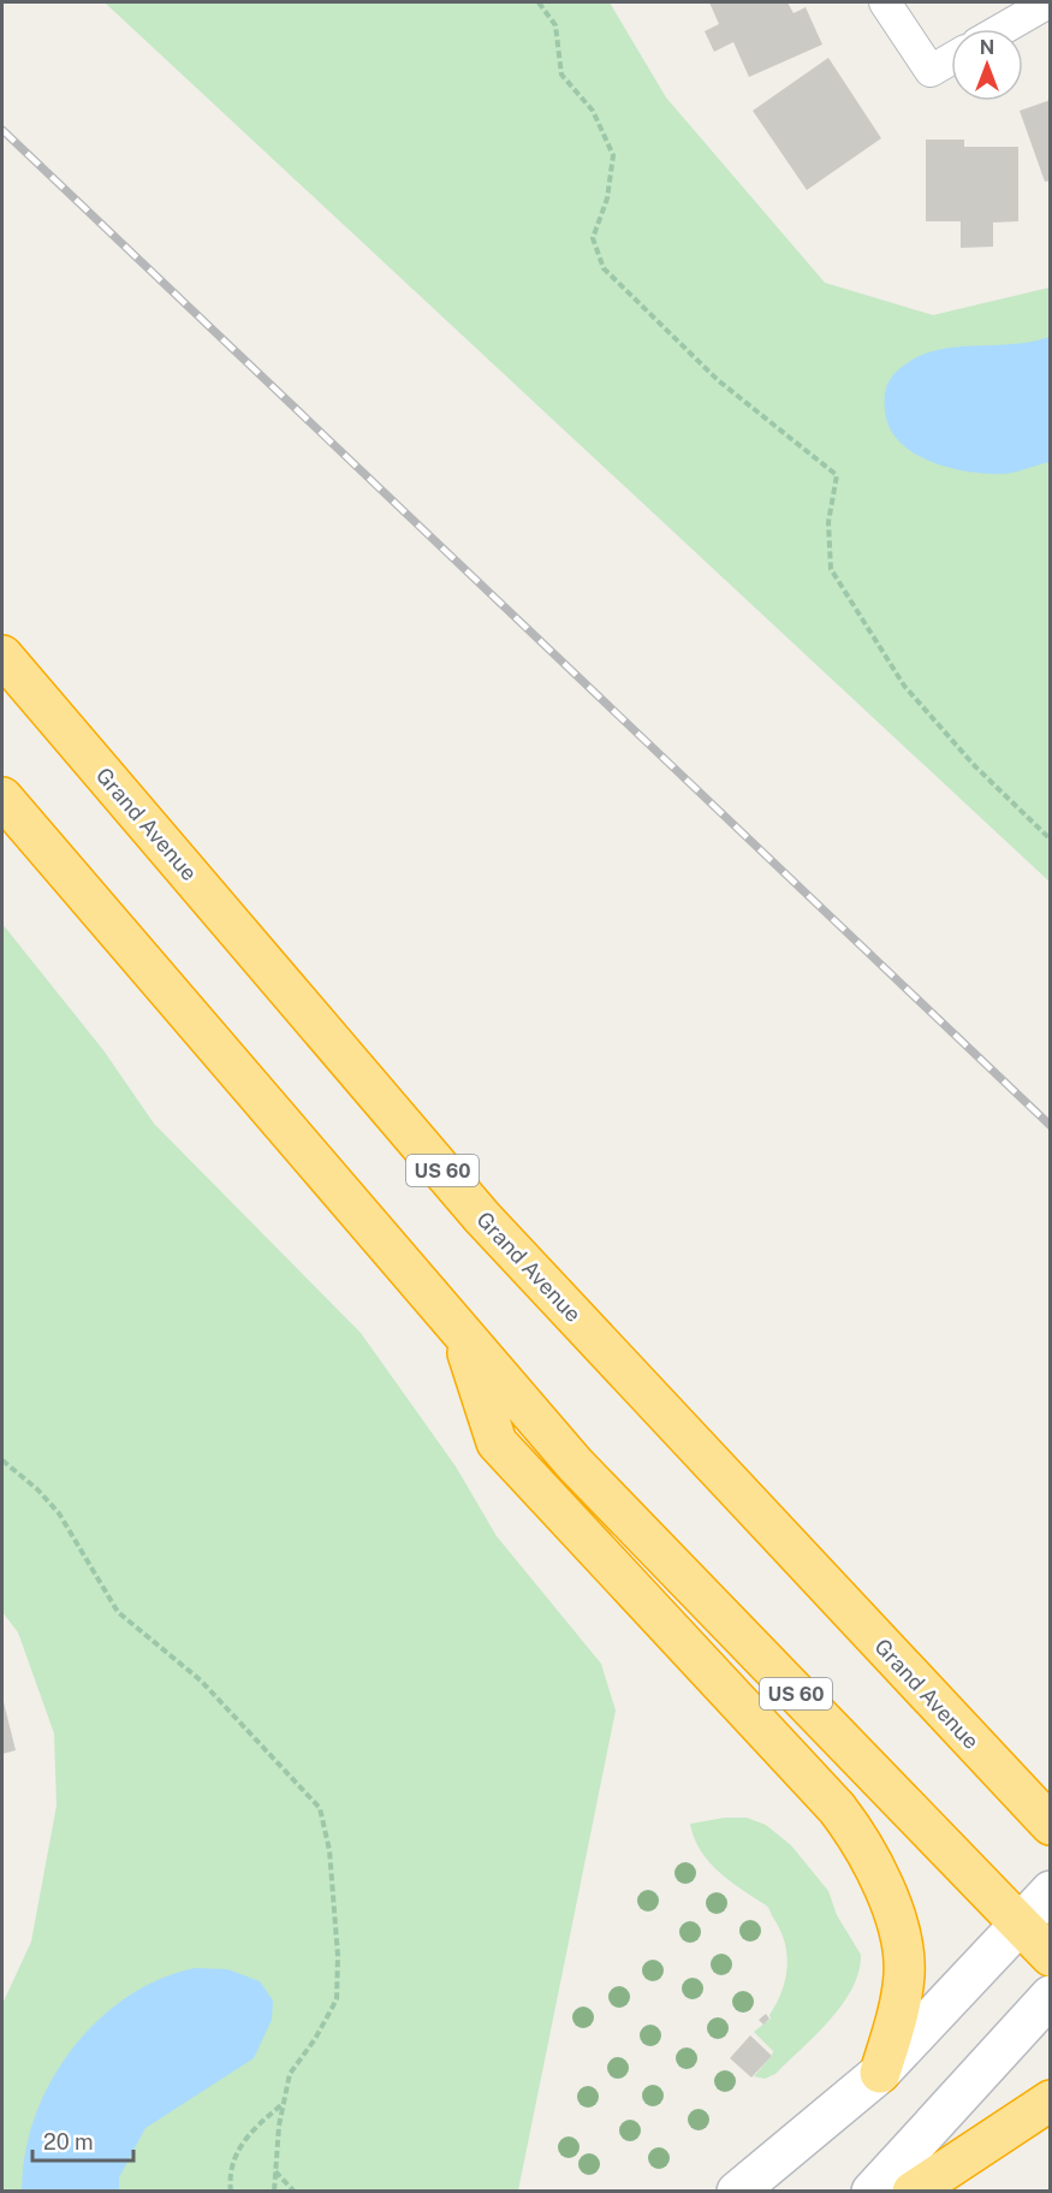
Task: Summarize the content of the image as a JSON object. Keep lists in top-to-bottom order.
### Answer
{
  "streets": {
    "highway": ["Grand Avenue", "US 60"]
  },
  "scale_bar": "20 m",
  "north": "top"
}
